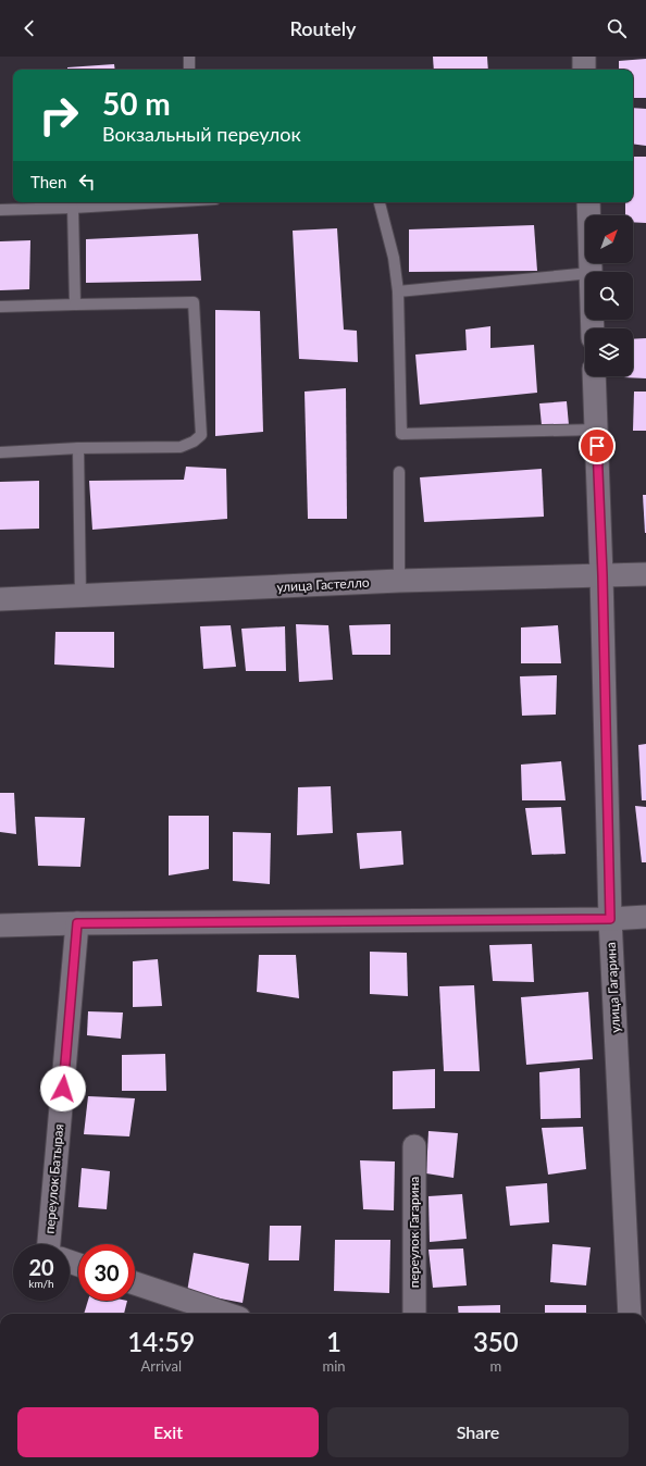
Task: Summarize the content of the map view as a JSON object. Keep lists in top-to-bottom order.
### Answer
{
  "streets": {
    "street": [
      "улица Гастелло",
      "улица Гагарина",
      "переулок Батырая",
      "переулок Гагарина"
    ]
  },
  "crossings": [
    ["улица Гастелло", "улица Гагарина"]
  ],
  "north": "top right",
  "page": {
    "header": "Routely",
    "turn": ["50 m", "Вокзальный переулок"],
    "then": "Then",
    "speed": "20 km/h",
    "limit": "30",
    "eta": [
      "14:59",
      "Arrival",
      "1",
      "min",
      "350",
      "m"
    ],
    "buttons": ["Exit", "Share"]
  }
}
